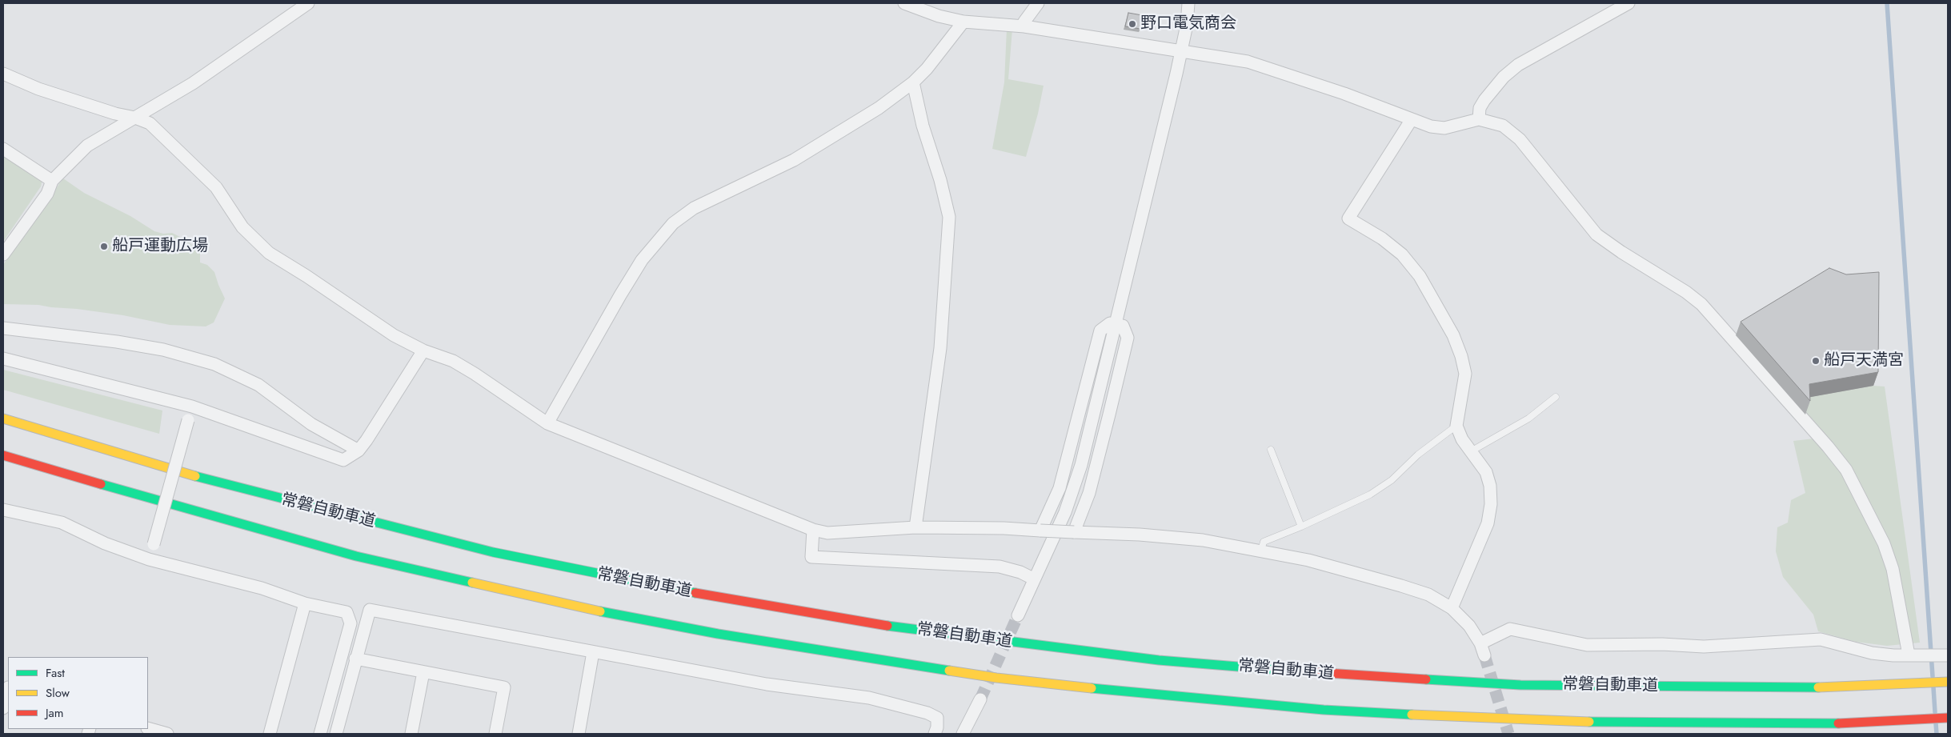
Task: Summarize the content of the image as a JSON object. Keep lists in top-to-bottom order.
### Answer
{
  "streets": {
    "highway": ["常磐自動車道"]
  },
  "places": ["野口電気商会", "船戸運動広場", "船戸天満宮"],
  "legend": ["Fast", "Slow", "Jam"]
}
